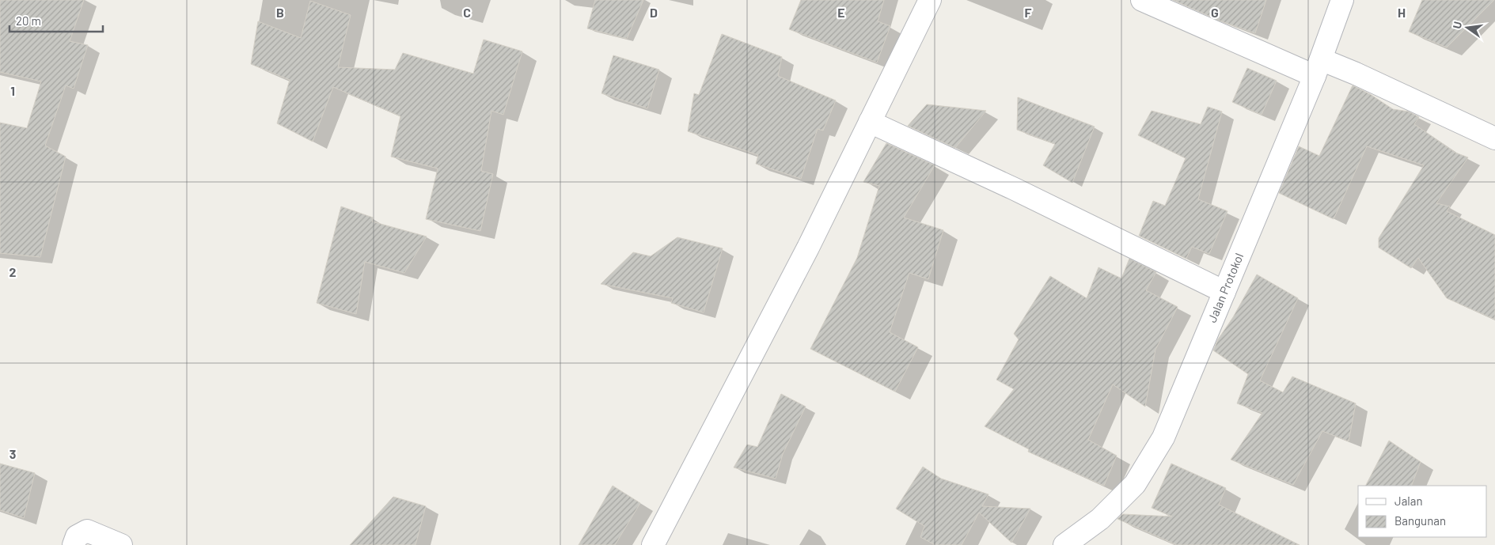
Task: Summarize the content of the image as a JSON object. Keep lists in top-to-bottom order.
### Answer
{
  "streets": {
    "street": ["Jalan Protokol"]
  },
  "legend": ["Jalan", "Bangunan"],
  "scale_bar": "20 m",
  "north": "left",
  "grid": {
    "columns": [
      "B",
      "C",
      "D",
      "E",
      "F",
      "G",
      "H"
    ],
    "rows": ["1", "2", "3"]
  }
}
